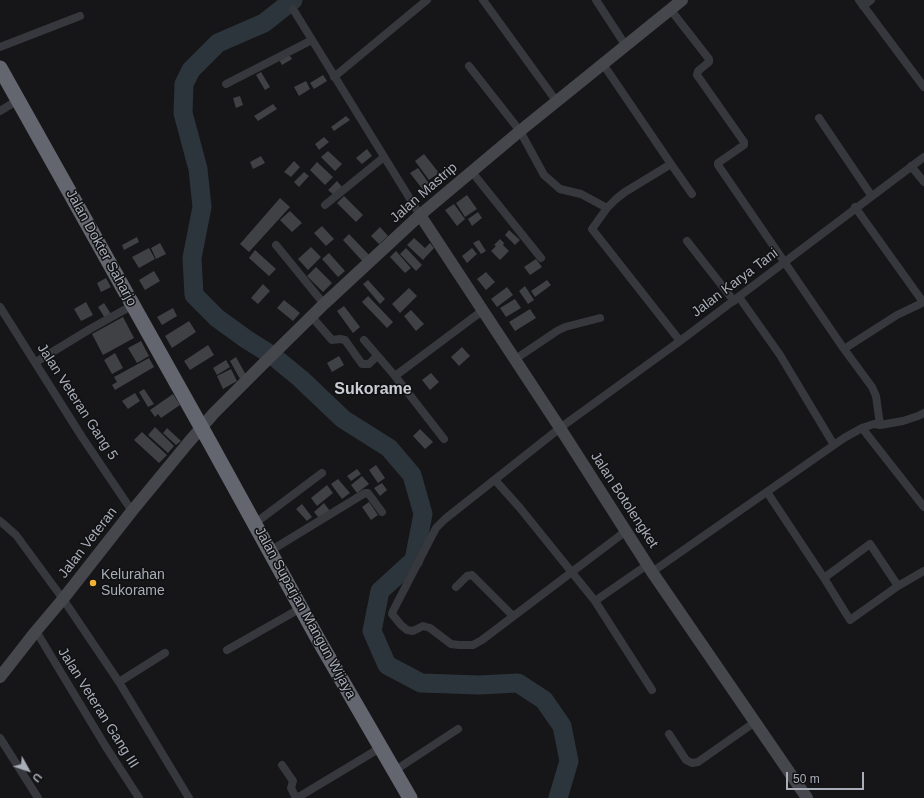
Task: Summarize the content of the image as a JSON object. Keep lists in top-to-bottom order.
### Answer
{
  "streets": {
    "highway": ["Jalan Dokter Saharjo", "Jalan Suparjan Mangun Wijaya"],
    "street": [
      "Jalan Mastrip",
      "Jalan Karya Tani",
      "Jalan Veteran Gang 5",
      "Jalan Botolengket",
      "Jalan Veteran",
      "Jalan Veteran Gang III"
    ]
  },
  "crossings": [
    ["Jalan Mastrip", "Jalan Dokter Saharjo"],
    ["Jalan Mastrip", "Jalan Botolengket"],
    ["Jalan Mastrip", "Jalan Veteran"],
    ["Jalan Mastrip", "Jalan Suparjan Mangun Wijaya"],
    ["Jalan Dokter Saharjo", "Jalan Veteran"],
    ["Jalan Dokter Saharjo", "Jalan Suparjan Mangun Wijaya"],
    ["Jalan Karya Tani", "Jalan Botolengket"],
    ["Jalan Veteran Gang 5", "Jalan Veteran"],
    ["Jalan Veteran", "Jalan Suparjan Mangun Wijaya"],
    ["Jalan Veteran", "Jalan Veteran Gang III"]
  ],
  "districts": ["Sukorame"],
  "places": ["Kelurahan Sukorame"],
  "scale_bar": "50 m",
  "north": "bottom right"
}
